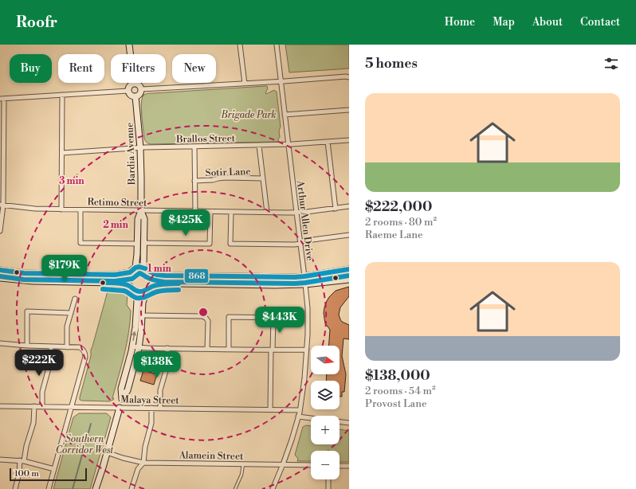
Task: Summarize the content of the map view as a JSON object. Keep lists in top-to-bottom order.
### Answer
{
  "streets": {
    "street": [
      "Brallos Street",
      "Bardia Avenue",
      "Sotir Lane",
      "Retimo Street",
      "Arthur Allen Drive",
      "Malaya Street",
      "Alamein Street"
    ]
  },
  "crossings": [
    ["Brallos Street", "Bardia Avenue"],
    ["Brallos Street", "Arthur Allen Drive"],
    ["Bardia Avenue", "Retimo Street"],
    ["Retimo Street", "Arthur Allen Drive"],
    ["Arthur Allen Drive", "Malaya Street"],
    ["Arthur Allen Drive", "Alamein Street"]
  ],
  "parks": ["Brigade Park", "Southern Corridor West"],
  "lines": ["transit line 868"],
  "scale_bar": "100 m",
  "north": "right",
  "page": {
    "header": "Roofr",
    "nav": [
      "Home",
      "Map",
      "About",
      "Contact"
    ],
    "heading": "5 homes",
    "chip": [
      "Buy",
      "Rent",
      "Filters",
      "New"
    ],
    "list": [
      {
        "name": "$222,000",
        "note": "2 rooms · 80 m² · Raeme Lane"
      },
      {
        "name": "$138,000",
        "note": "2 rooms · 54 m² · Provost Lane"
      }
    ],
    "price": [
      "$425K",
      "$179K",
      "$443K",
      "$222K",
      "$138K"
    ],
    "map_buttons": ["+", "−"],
    "scale": "100 m"
  },
  "rings": ["3 min", "2 min", "1 min"]
}
